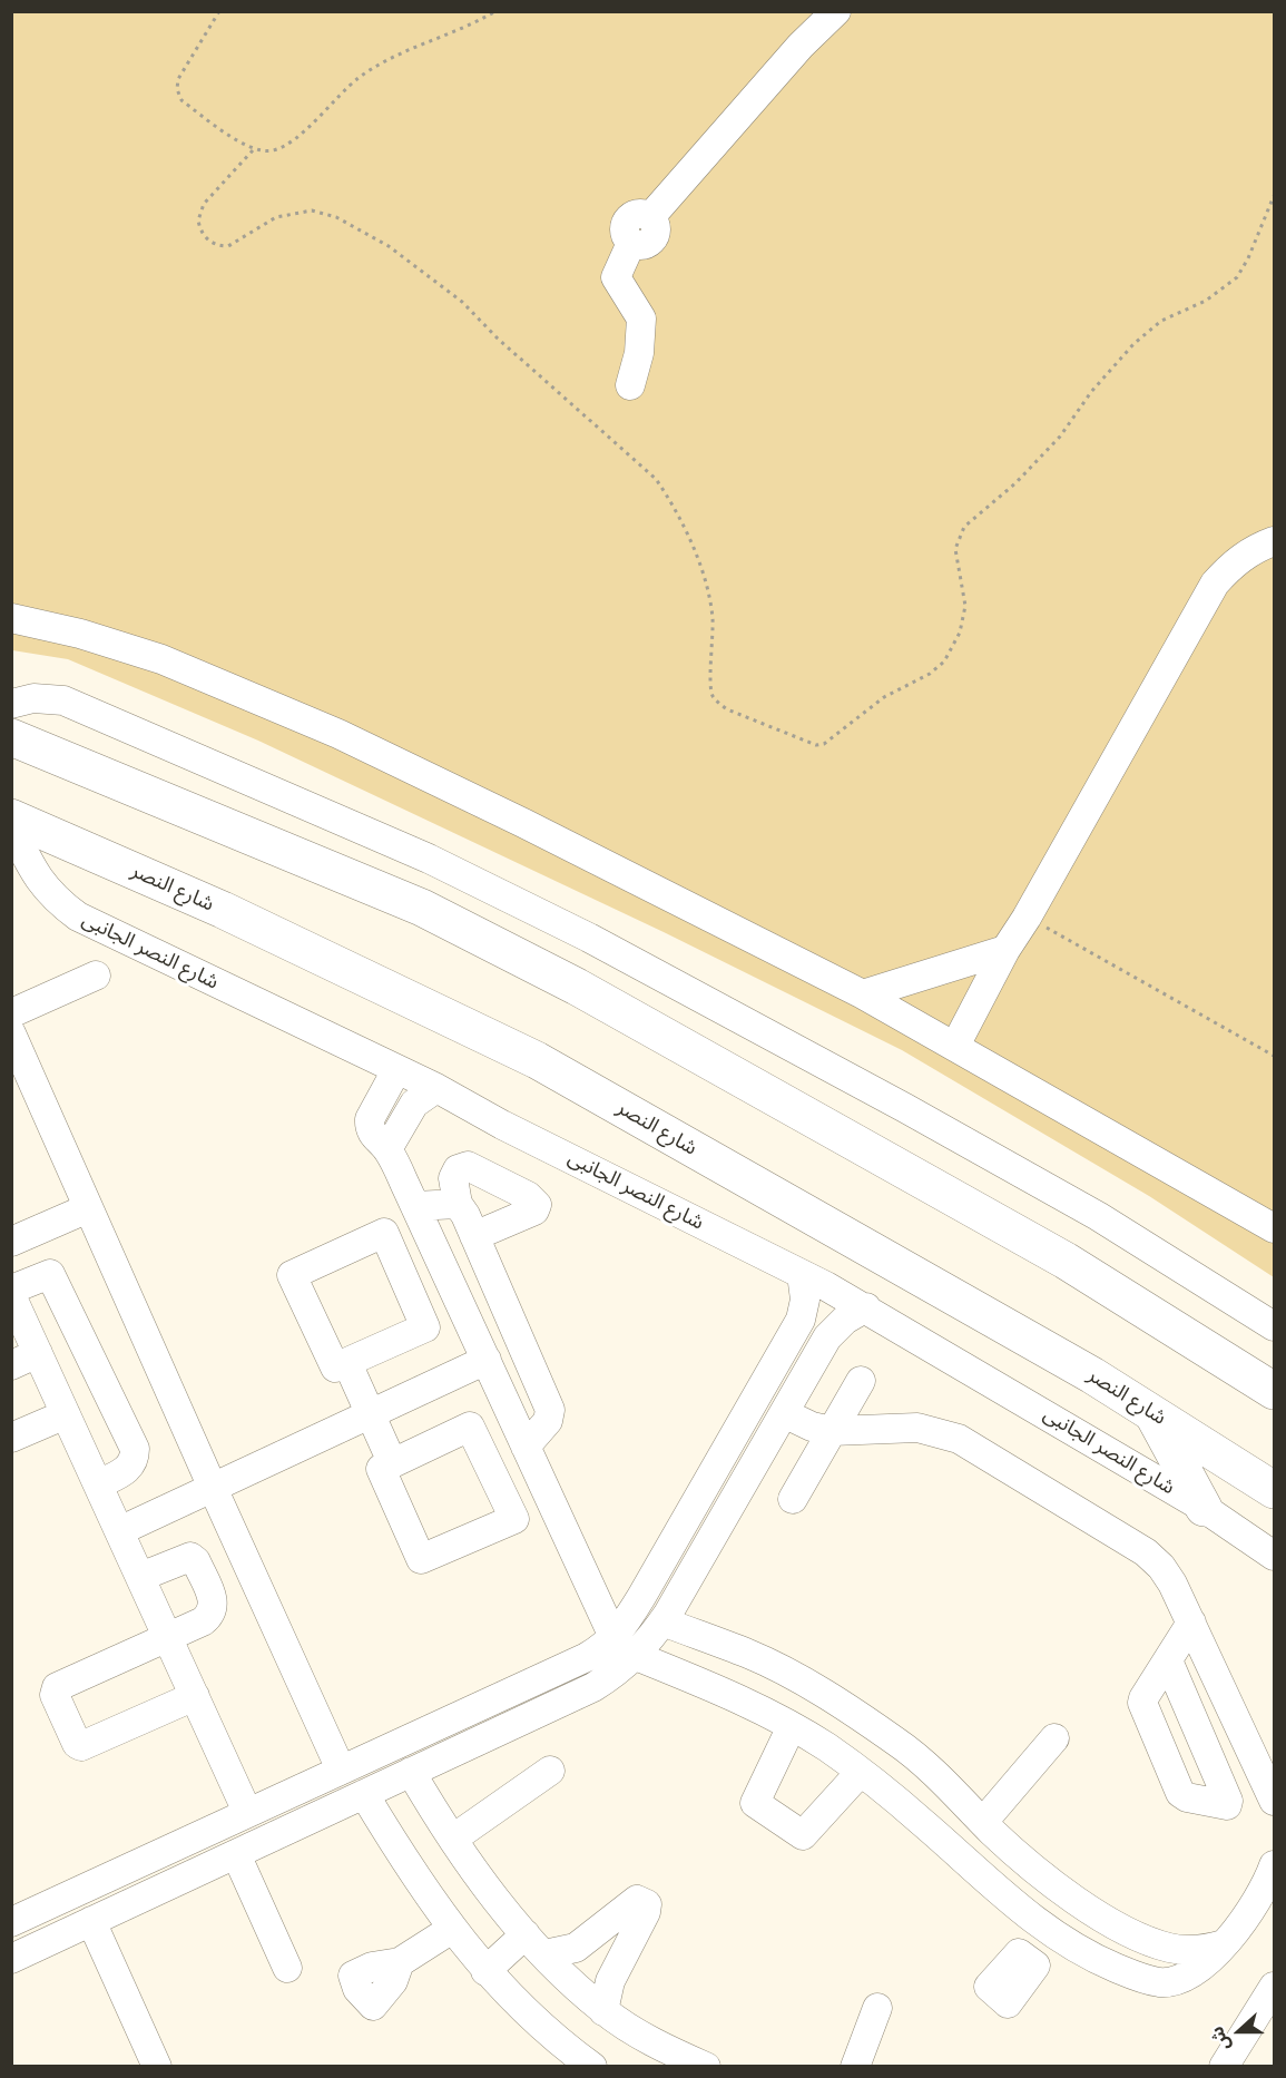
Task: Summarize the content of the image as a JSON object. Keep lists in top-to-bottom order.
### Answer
{
  "streets": {
    "main road": ["شارع النصر"],
    "street": ["شارع النصر الجانبى"]
  },
  "north": "left"
}
